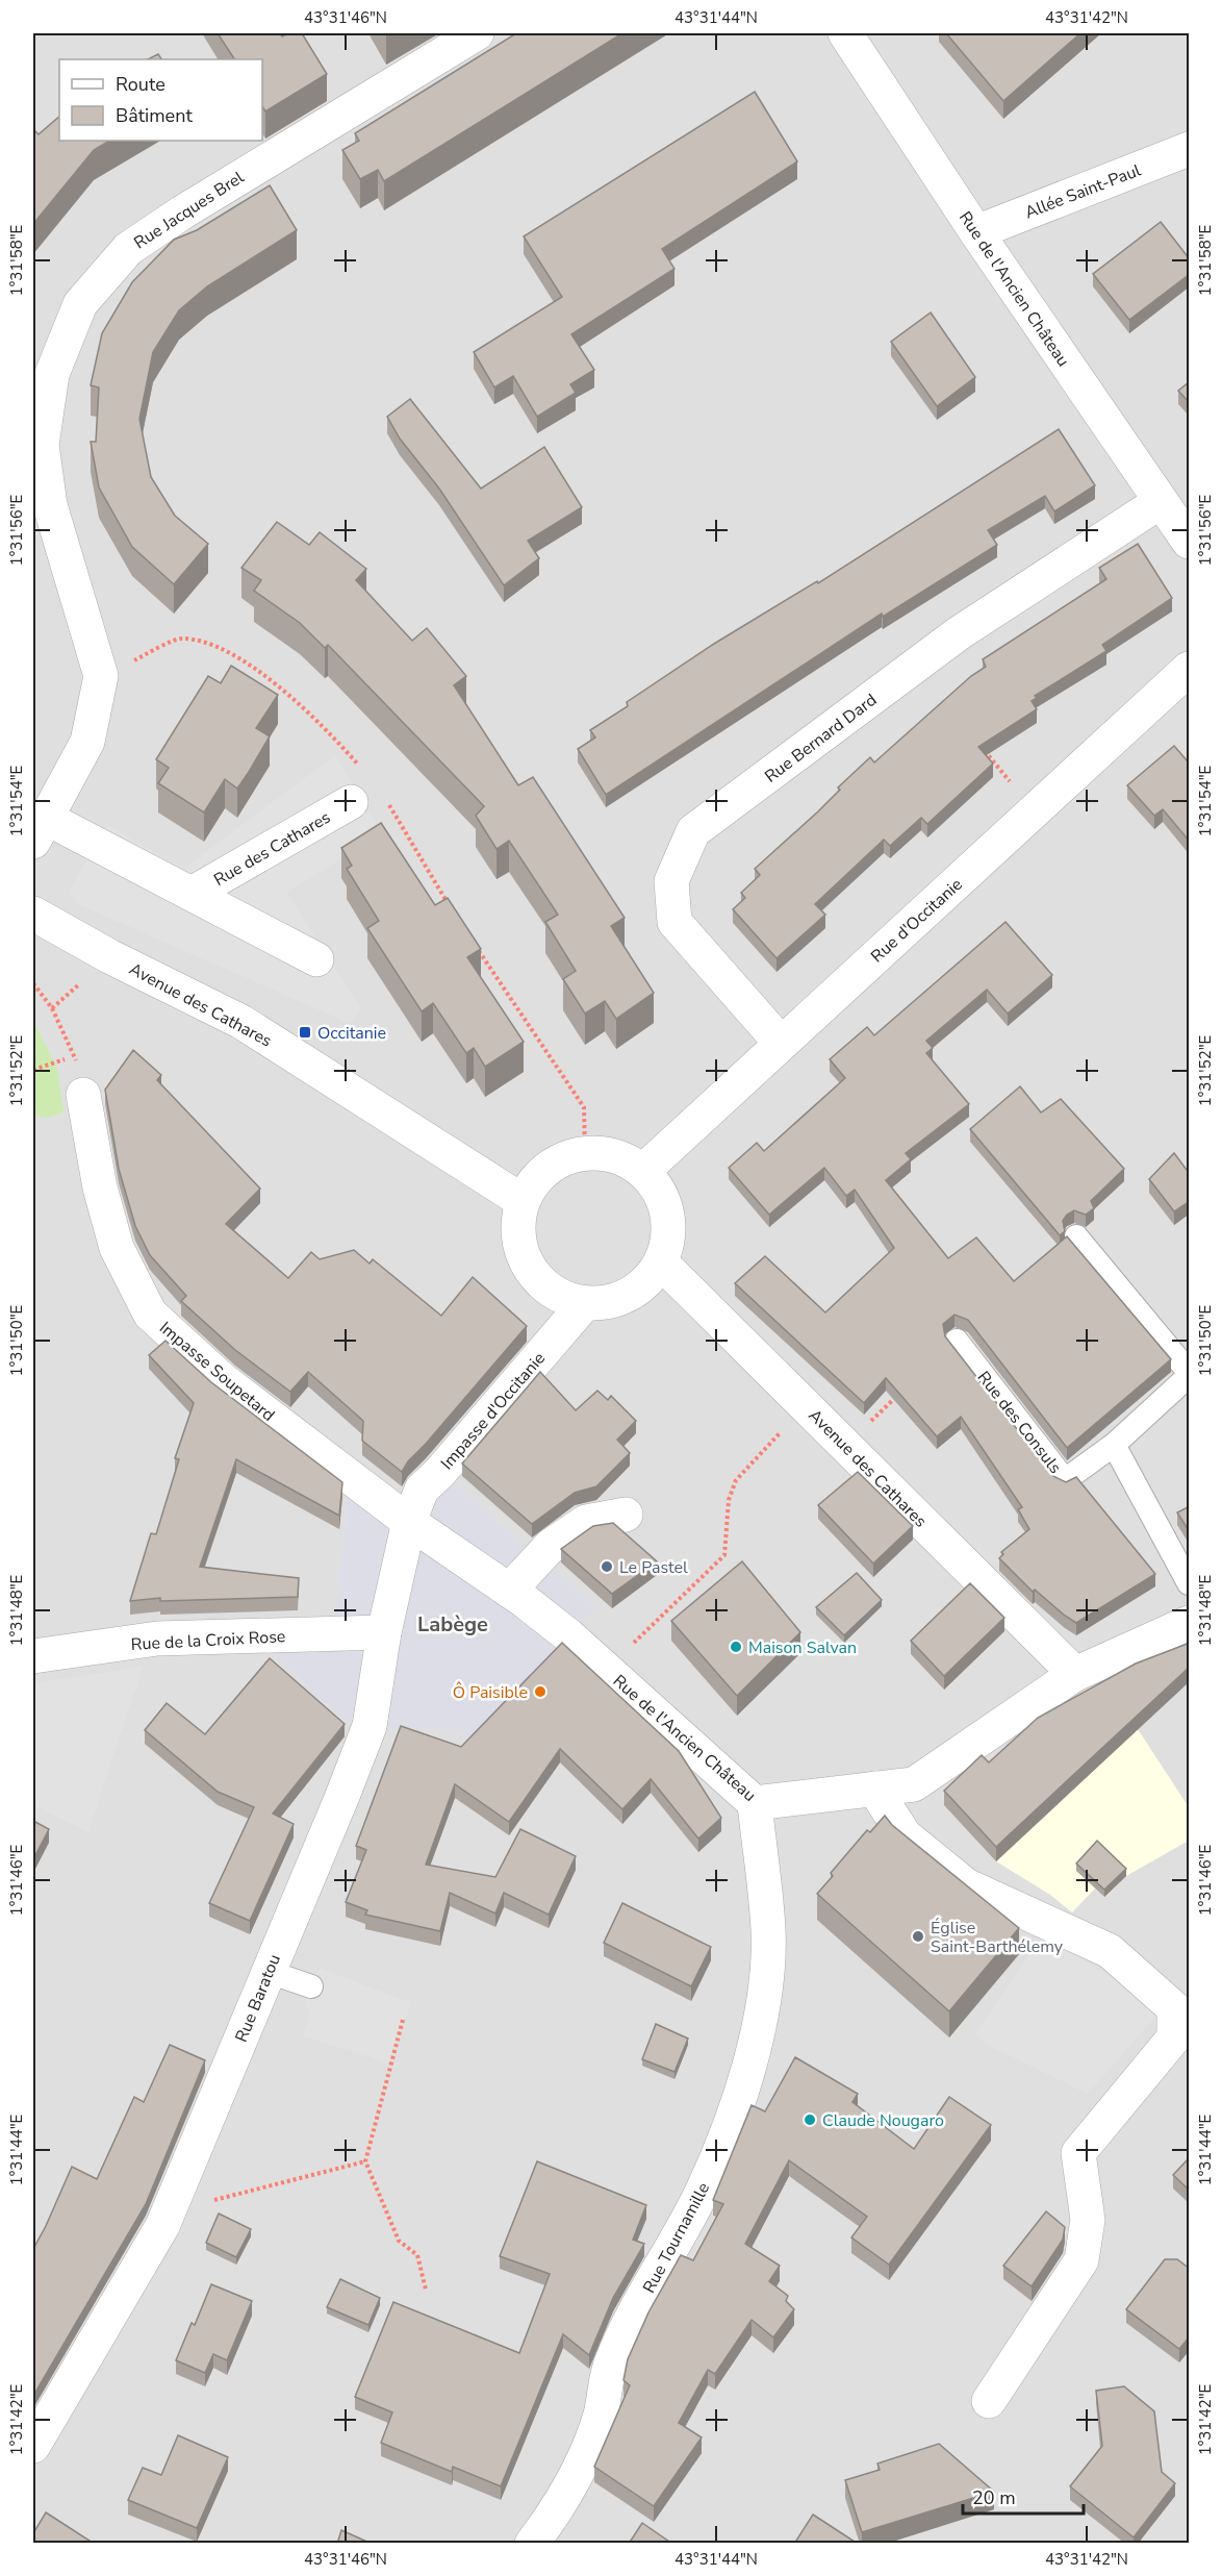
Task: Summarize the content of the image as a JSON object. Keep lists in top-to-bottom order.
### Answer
{
  "streets": {
    "street": [
      "Allée Saint-Paul",
      "Rue Jacques Brel",
      "Rue de l'Ancien Château",
      "Rue Bernard Dard",
      "Rue des Cathares",
      "Rue d'Occitanie",
      "Avenue des Cathares",
      "Impasse Soupetard",
      "Impasse d'Occitanie",
      "Rue de la Croix Rose",
      "Rue Baratou",
      "Rue Tournamille"
    ],
    "lane": ["Rue des Consuls"]
  },
  "crossings": [
    ["Allée Saint-Paul", "Rue de l'Ancien Château"],
    ["Rue Jacques Brel", "Rue des Cathares"],
    ["Rue de l'Ancien Château", "Rue Bernard Dard"],
    ["Rue de l'Ancien Château", "Avenue des Cathares"],
    ["Rue de l'Ancien Château", "Impasse Soupetard"],
    ["Rue de l'Ancien Château", "Impasse d'Occitanie"],
    ["Rue de l'Ancien Château", "Rue Baratou"],
    ["Rue de l'Ancien Château", "Rue Tournamille"],
    ["Rue Bernard Dard", "Rue d'Occitanie"],
    ["Rue d'Occitanie", "Avenue des Cathares"],
    ["Rue d'Occitanie", "Impasse d'Occitanie"],
    ["Avenue des Cathares", "Impasse d'Occitanie"],
    ["Impasse Soupetard", "Impasse d'Occitanie"],
    ["Impasse Soupetard", "Rue Baratou"],
    ["Impasse d'Occitanie", "Rue Baratou"],
    ["Rue de la Croix Rose", "Rue Baratou"]
  ],
  "districts": ["Labège"],
  "places": {
    "transit": ["Occitanie"],
    "other": [
      "Le Pastel",
      "Maison Salvan",
      "Ô Paisible",
      "Église Saint-Barthélemy",
      "Claude Nougaro"
    ]
  },
  "legend": ["Route", "Bâtiment"],
  "scale_bar": "20 m",
  "coordinates": [
    "43°31'46\"N",
    "43°31'44\"N",
    "43°31'42\"N",
    "1°31'58\"E",
    "1°31'56\"E",
    "1°31'54\"E",
    "1°31'52\"E",
    "1°31'50\"E",
    "1°31'48\"E",
    "1°31'46\"E",
    "1°31'44\"E",
    "1°31'42\"E"
  ]
}
